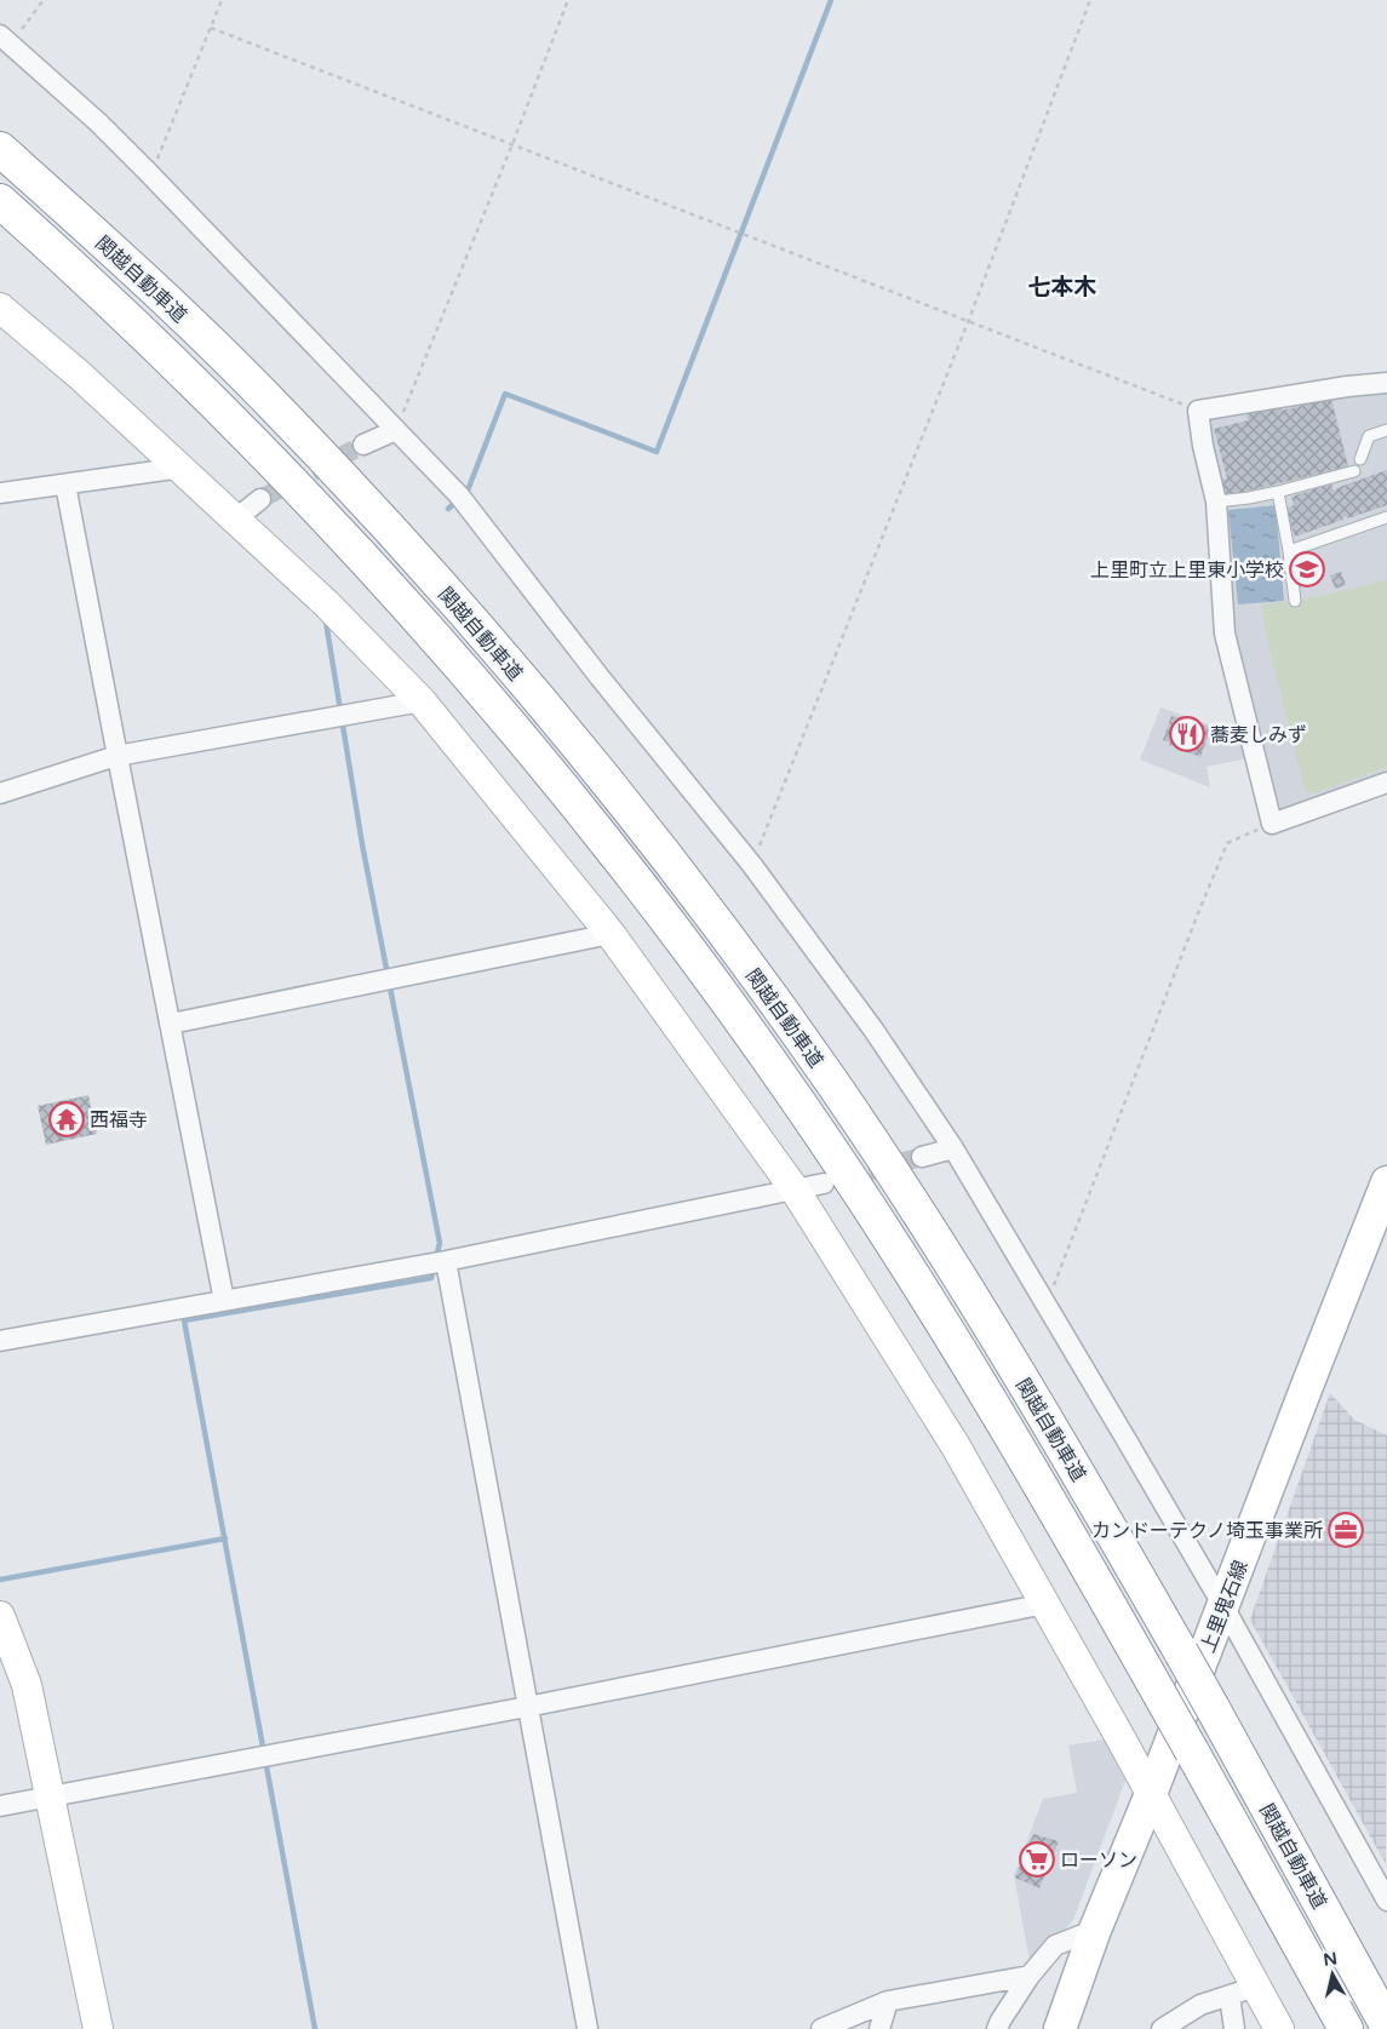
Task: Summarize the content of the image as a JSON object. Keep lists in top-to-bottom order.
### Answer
{
  "streets": {
    "highway": ["関越自動車道"],
    "main road": ["上里鬼石線"]
  },
  "districts": ["七本木"],
  "places": {
    "school or university": ["上里町立上里東小学校"],
    "restaurant": ["蕎麦しみず"],
    "temple": ["西福寺"],
    "office": ["カンドーテクノ埼玉事業所"],
    "supermarket": ["ローソン"]
  },
  "north": "top"
}
